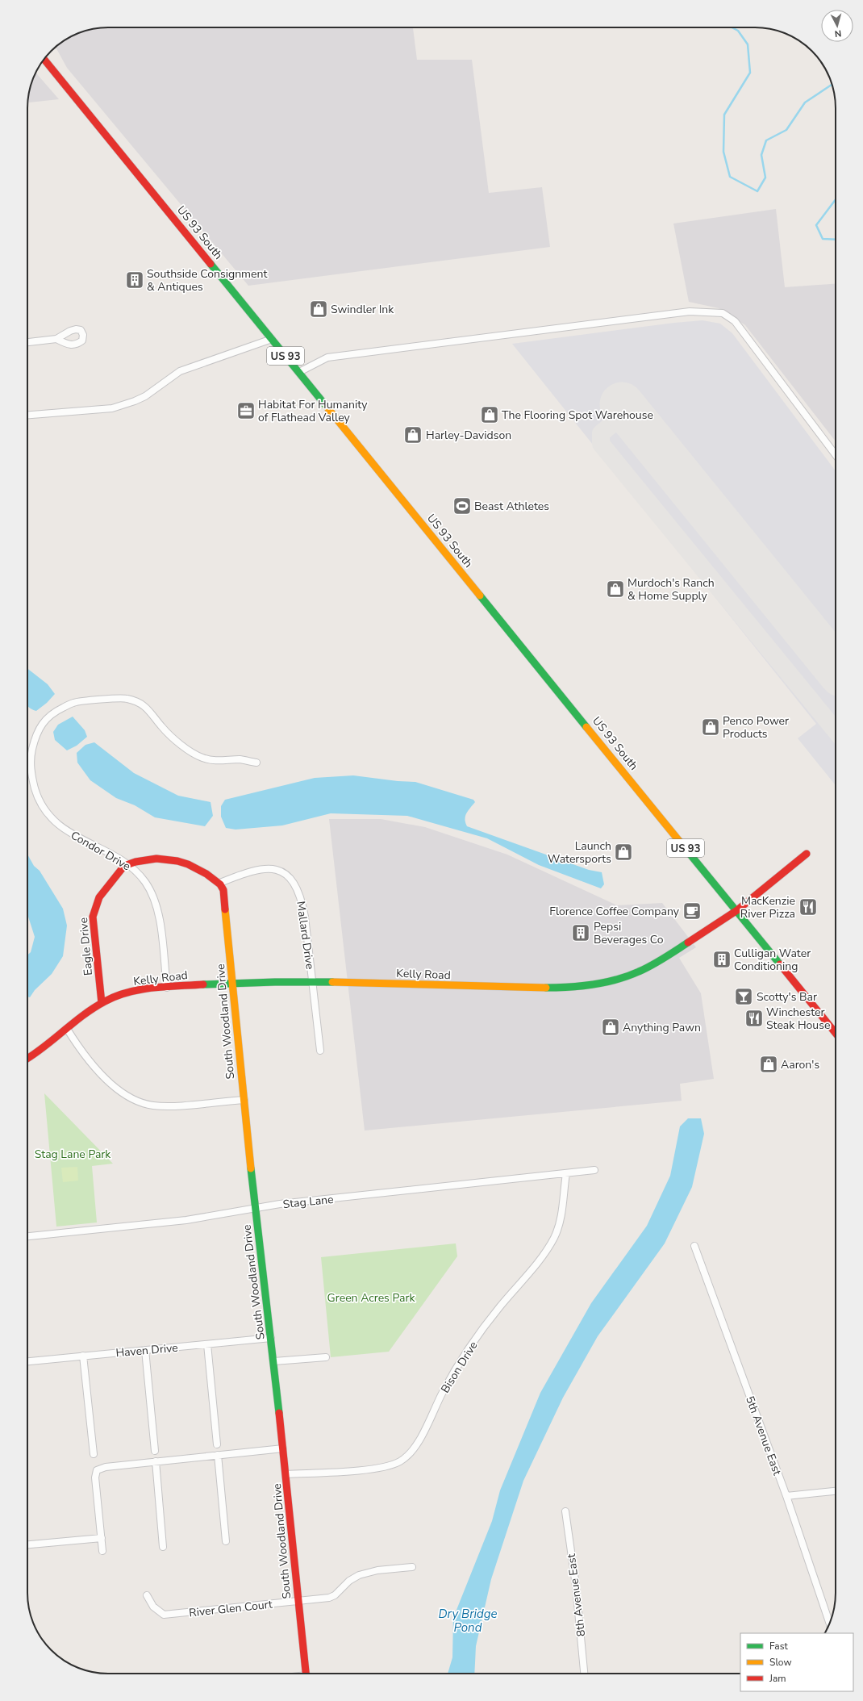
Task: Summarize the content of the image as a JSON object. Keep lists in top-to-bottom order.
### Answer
{
  "streets": {
    "street": [
      "US 93 South",
      "US 93",
      "Condor Drive",
      "Mallard Drive",
      "Eagle Drive",
      "Kelly Road",
      "South Woodland Drive",
      "Stag Lane",
      "Haven Drive",
      "Bison Drive",
      "5th Avenue East",
      "8th Avenue East",
      "River Glen Court"
    ]
  },
  "crossings": [
    ["US 93 South", "Kelly Road"],
    ["Condor Drive", "Eagle Drive"],
    ["Condor Drive", "Kelly Road"],
    ["Mallard Drive", "Eagle Drive"],
    ["Mallard Drive", "Kelly Road"],
    ["Mallard Drive", "South Woodland Drive"],
    ["Eagle Drive", "Kelly Road"],
    ["Eagle Drive", "South Woodland Drive"],
    ["Kelly Road", "South Woodland Drive"],
    ["South Woodland Drive", "Stag Lane"],
    ["South Woodland Drive", "Haven Drive"],
    ["South Woodland Drive", "Bison Drive"],
    ["South Woodland Drive", "River Glen Court"],
    ["Stag Lane", "Bison Drive"]
  ],
  "water": ["Dry Bridge Pond"],
  "parks": ["Stag Lane Park", "Green Acres Park"],
  "places": {
    "building": ["Southside Consignment & Antiques", "Pepsi Beverages Co", "Culligan Water Conditioning"],
    "shop": [
      "Swindler Ink",
      "The Flooring Spot Warehouse",
      "Harley-Davidson",
      "Murdoch's Ranch & Home Supply",
      "Penco Power Products",
      "Launch Watersports",
      "Anything Pawn",
      "Aaron's"
    ],
    "office": ["Habitat For Humanity of Flathead Valley"],
    "sports": ["Beast Athletes"],
    "restaurant": ["MacKenzie River Pizza", "Winchester Steak House"],
    "cafe": ["Florence Coffee Company"],
    "bar": ["Scotty's Bar"]
  },
  "legend": ["Fast", "Slow", "Jam"],
  "north": "bottom"
}
